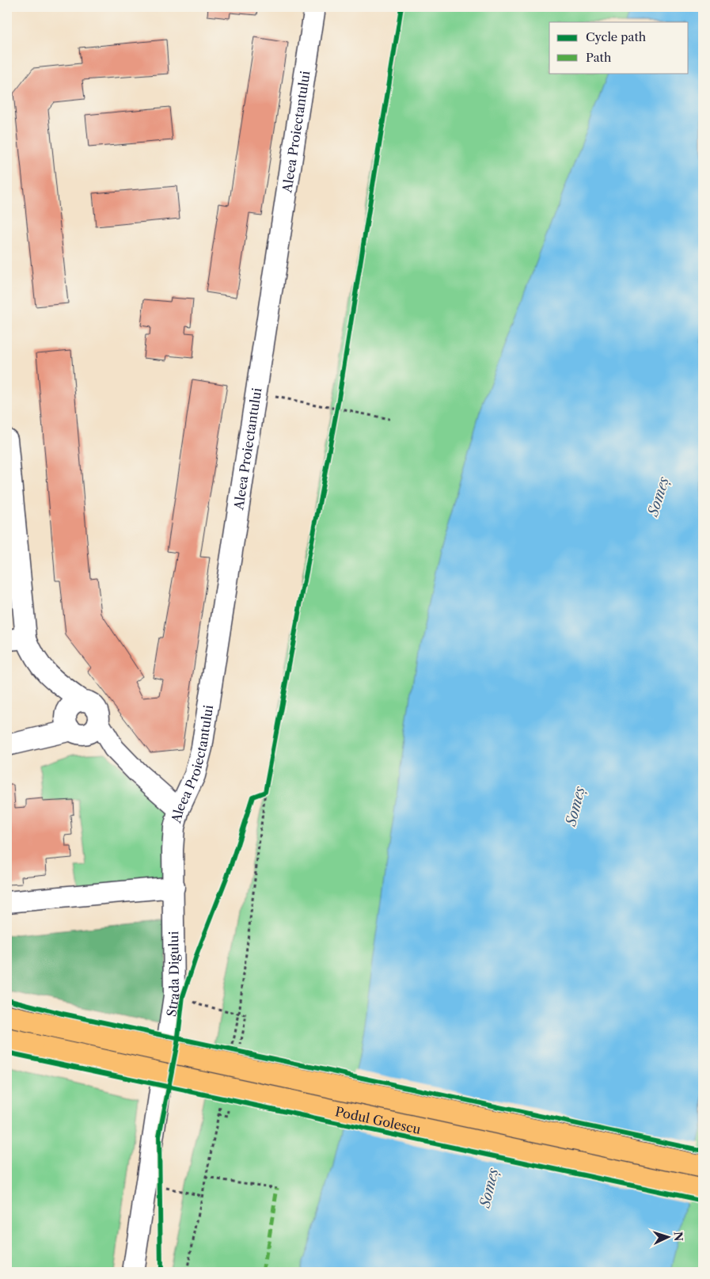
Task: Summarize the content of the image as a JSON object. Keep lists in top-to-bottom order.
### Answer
{
  "streets": {
    "main road": ["Podul Golescu"],
    "street": ["Aleea Proiectantului", "Strada Digului"]
  },
  "crossings": [
    ["Aleea Proiectantului", "Strada Digului"]
  ],
  "water": ["Someș"],
  "legend": ["Cycle path", "Path"],
  "north": "right"
}
